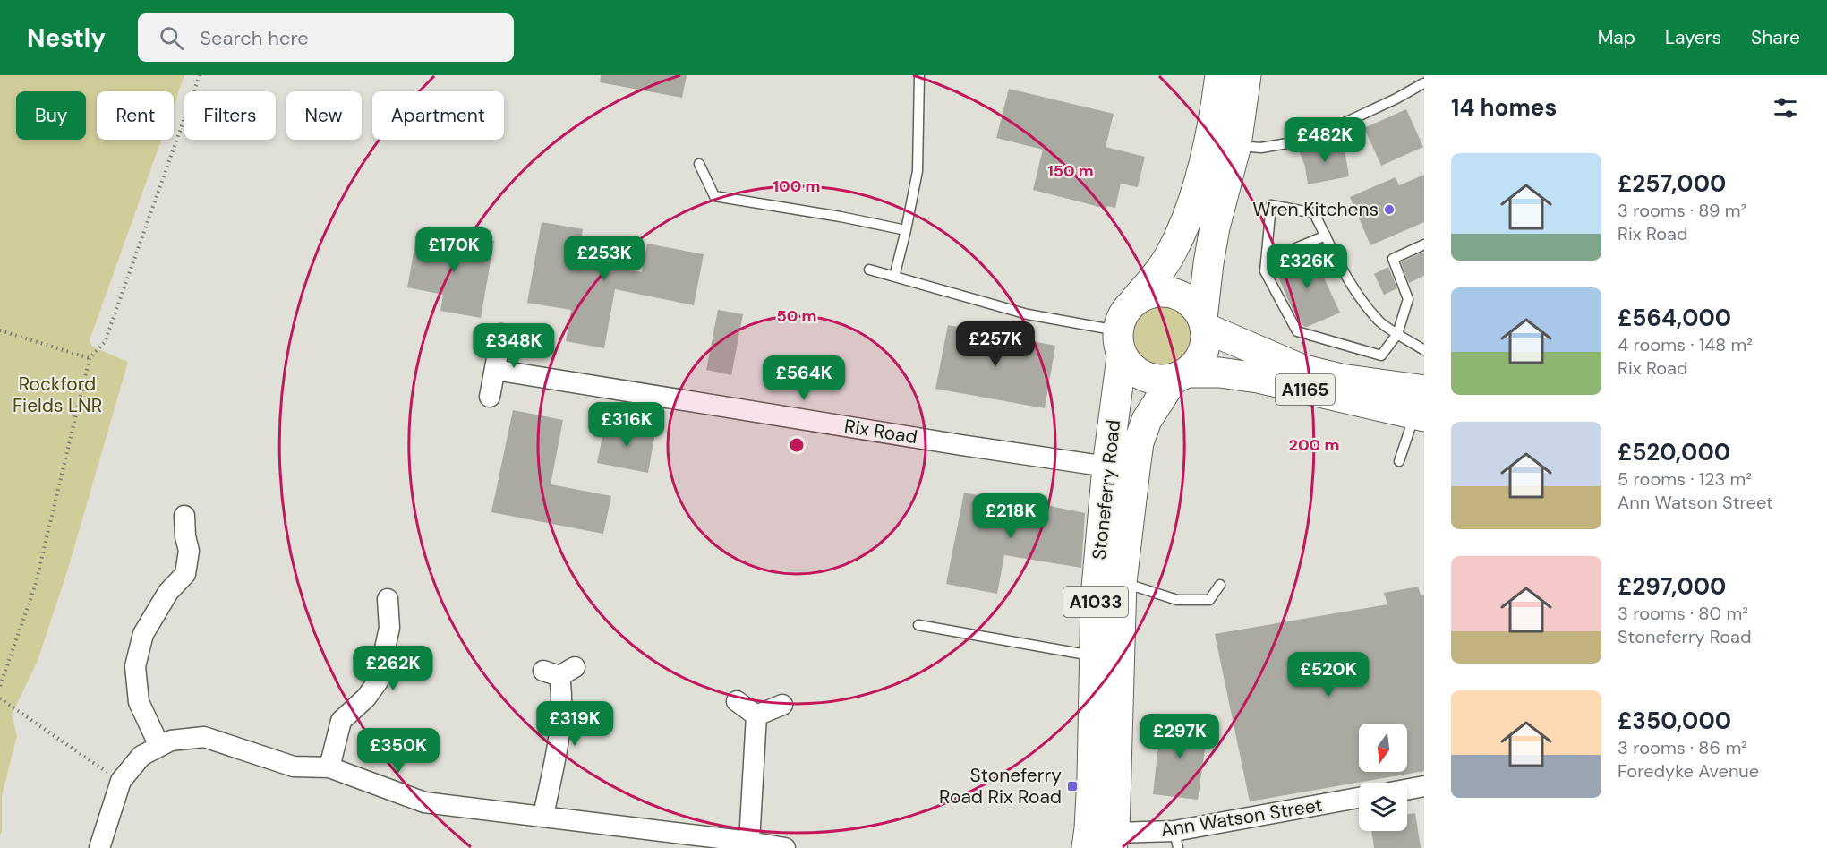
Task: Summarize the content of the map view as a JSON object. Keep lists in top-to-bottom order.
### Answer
{
  "streets": {
    "main road": ["A1165", "Stoneferry Road", "A1033"],
    "street": ["Rix Road", "Ann Watson Street"]
  },
  "crossings": [
    ["A1165", "Stoneferry Road"],
    ["Rix Road", "Stoneferry Road"],
    ["Stoneferry Road", "Ann Watson Street"]
  ],
  "parks": ["Rockford Fields LNR"],
  "places": {
    "other": ["Wren Kitchens"],
    "transit": ["Stoneferry Road Rix Road"]
  },
  "north": "bottom",
  "page": {
    "header": "Nestly",
    "search": "Search here",
    "nav": ["Map", "Layers", "Share"],
    "heading": "14 homes",
    "chip": [
      "Buy",
      "Rent",
      "Filters",
      "New",
      "Apartment"
    ],
    "price": [
      "£482K",
      "£170K",
      "£253K",
      "£326K",
      "£257K",
      "£348K",
      "£564K",
      "£316K",
      "£218K",
      "£262K",
      "£520K",
      "£319K",
      "£297K",
      "£350K"
    ],
    "list": [
      {
        "name": "£257,000",
        "note": "3 rooms · 89 m² · Rix Road"
      },
      {
        "name": "£564,000",
        "note": "4 rooms · 148 m² · Rix Road"
      },
      {
        "name": "£520,000",
        "note": "5 rooms · 123 m² · Ann Watson Street"
      },
      {
        "name": "£297,000",
        "note": "3 rooms · 80 m² · Stoneferry Road"
      },
      {
        "name": "£350,000",
        "note": "3 rooms · 86 m² · Foredyke Avenue"
      }
    ]
  },
  "rings": [
    "150 m",
    "100 m",
    "50 m",
    "200 m"
  ]
}
